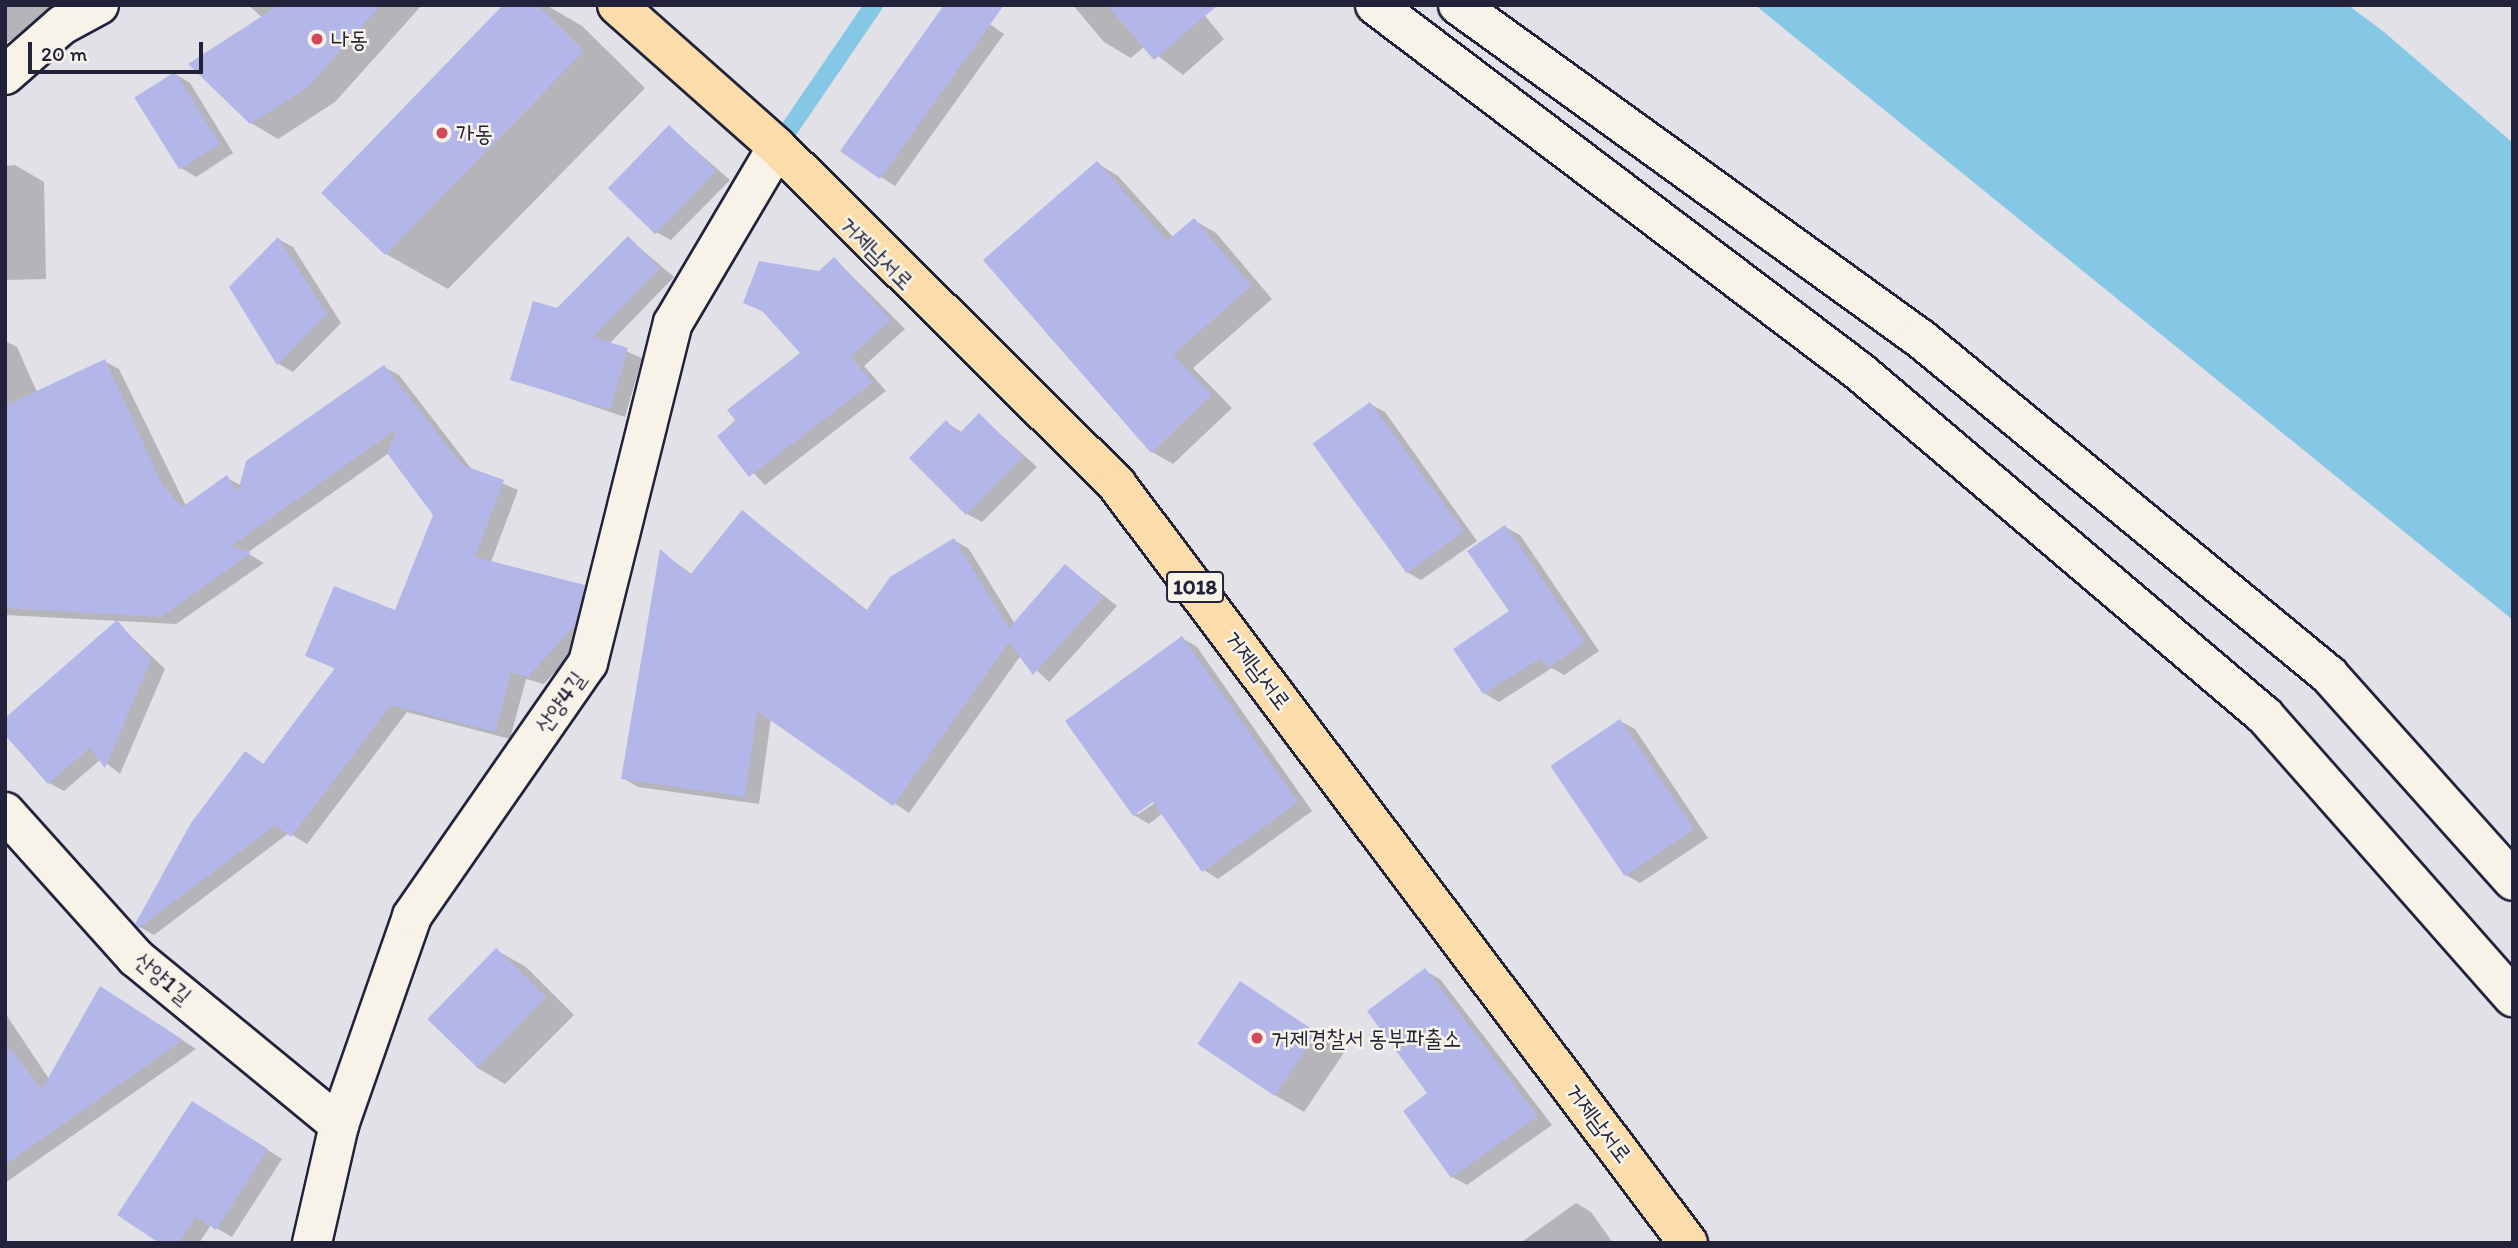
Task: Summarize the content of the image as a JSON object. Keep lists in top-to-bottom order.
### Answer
{
  "streets": {
    "main road": ["거제남서로", "1018"],
    "street": ["산양4길", "산양1길"]
  },
  "crossings": [
    ["거제남서로", "산양4길"],
    ["산양4길", "산양1길"]
  ],
  "places": ["나동", "가동", "거제경찰서 동부파출소"],
  "scale_bar": "20 m"
}
